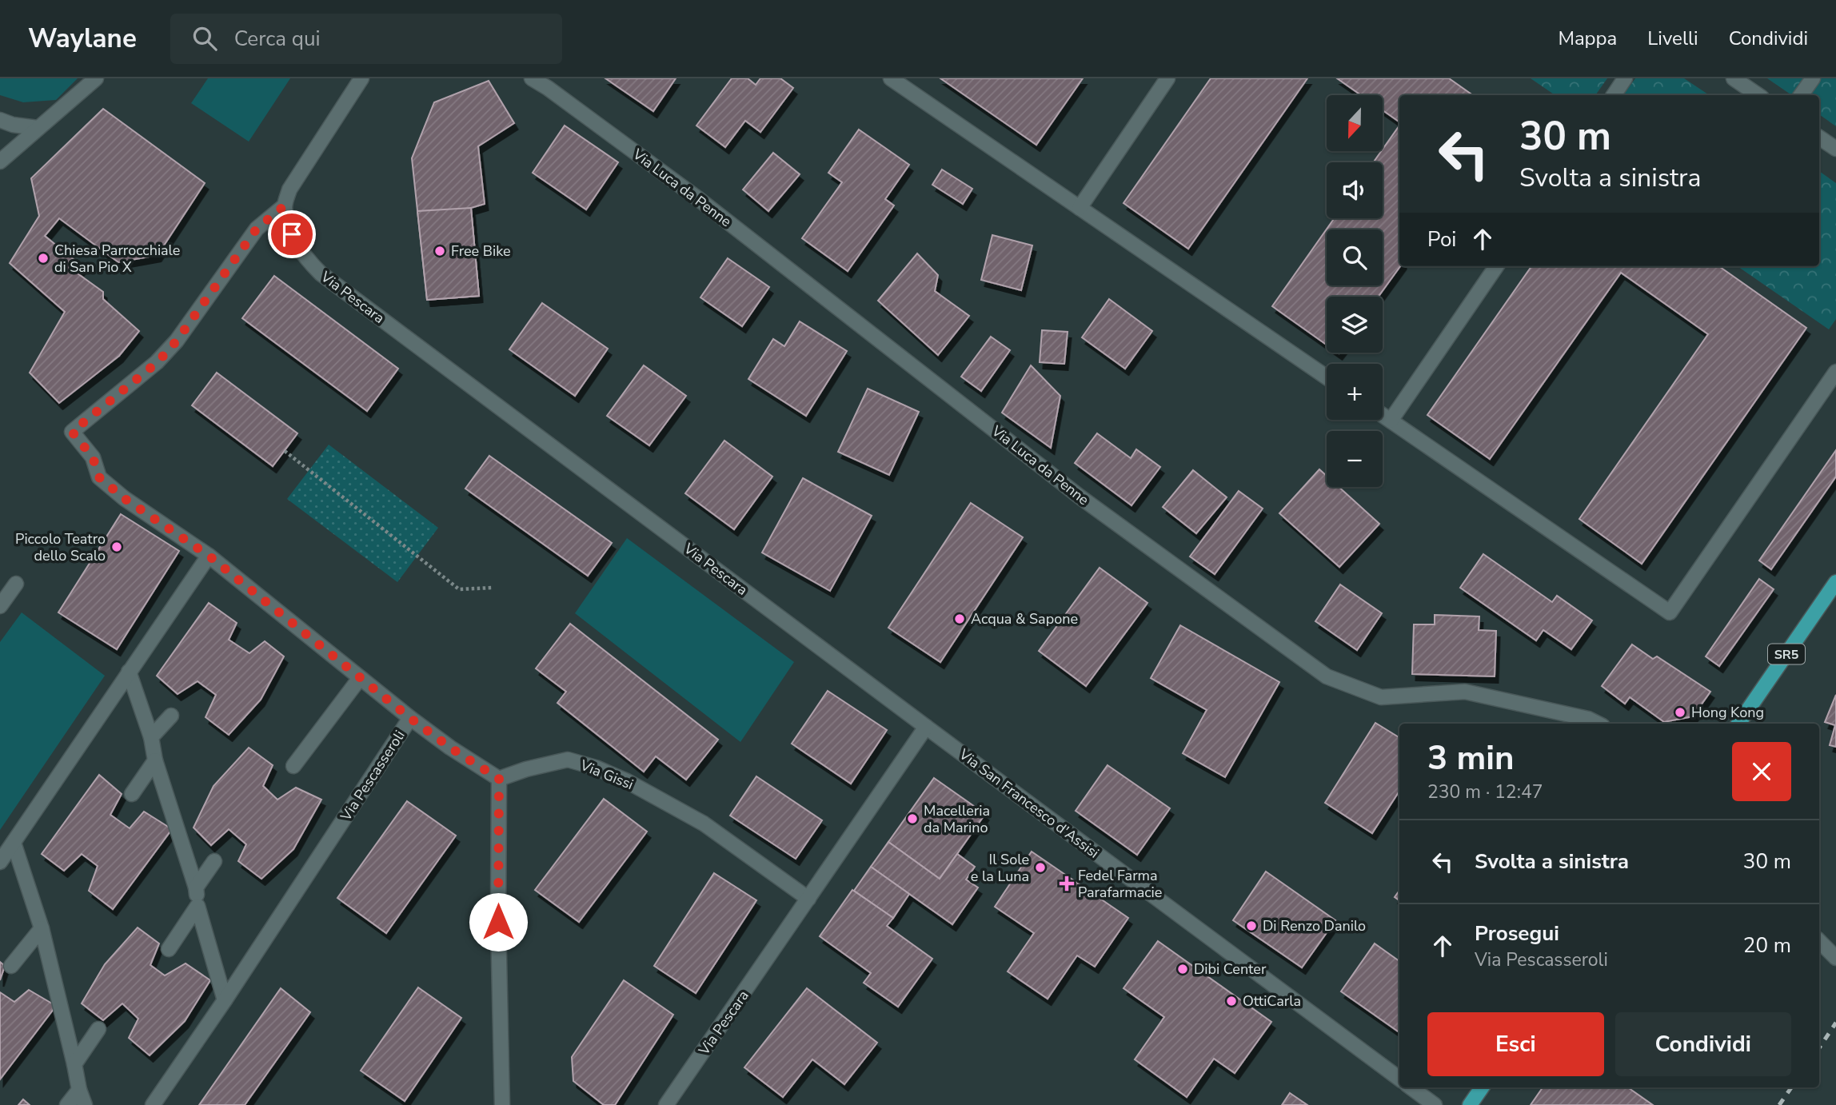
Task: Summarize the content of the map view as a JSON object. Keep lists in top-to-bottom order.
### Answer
{
  "streets": {
    "main road": ["SR5"],
    "street": [
      "Via Luca da Penne",
      "Via Pescara",
      "Via Gissi",
      "Via Pescasseroli",
      "Via San Francesco d'Assisi"
    ]
  },
  "crossings": [
    ["Via Pescara", "Via Gissi"],
    ["Via Pescara", "Via Pescasseroli"],
    ["Via Pescara", "Via San Francesco d'Assisi"]
  ],
  "places": {
    "other": [
      "Free Bike",
      "Chiesa Parrocchiale di San Pio X",
      "Piccolo Teatro dello Scalo",
      "Acqua & Sapone",
      "Hong Kong",
      "Macelleria da Marino",
      "Il Sole e la Luna",
      "Di Renzo Danilo",
      "Dibi Center",
      "OttiCarla"
    ],
    "health": ["Fedel Farma Parafarmacie"]
  },
  "north": "bottom",
  "page": {
    "header": "Waylane",
    "search": "Cerca qui",
    "nav": ["Mappa", "Livelli", "Condividi"],
    "map_buttons": ["+", "−"],
    "turn": ["30 m", "Svolta a sinistra"],
    "then": "Poi",
    "heading": ["3 min", "230 m · 12:47"],
    "list": [
      {
        "name": "Svolta a sinistra",
        "value": "30 m"
      },
      {
        "name": "Prosegui",
        "note": "Via Pescasseroli",
        "value": "20 m"
      }
    ],
    "buttons": ["Esci", "Condividi"]
  }
}
